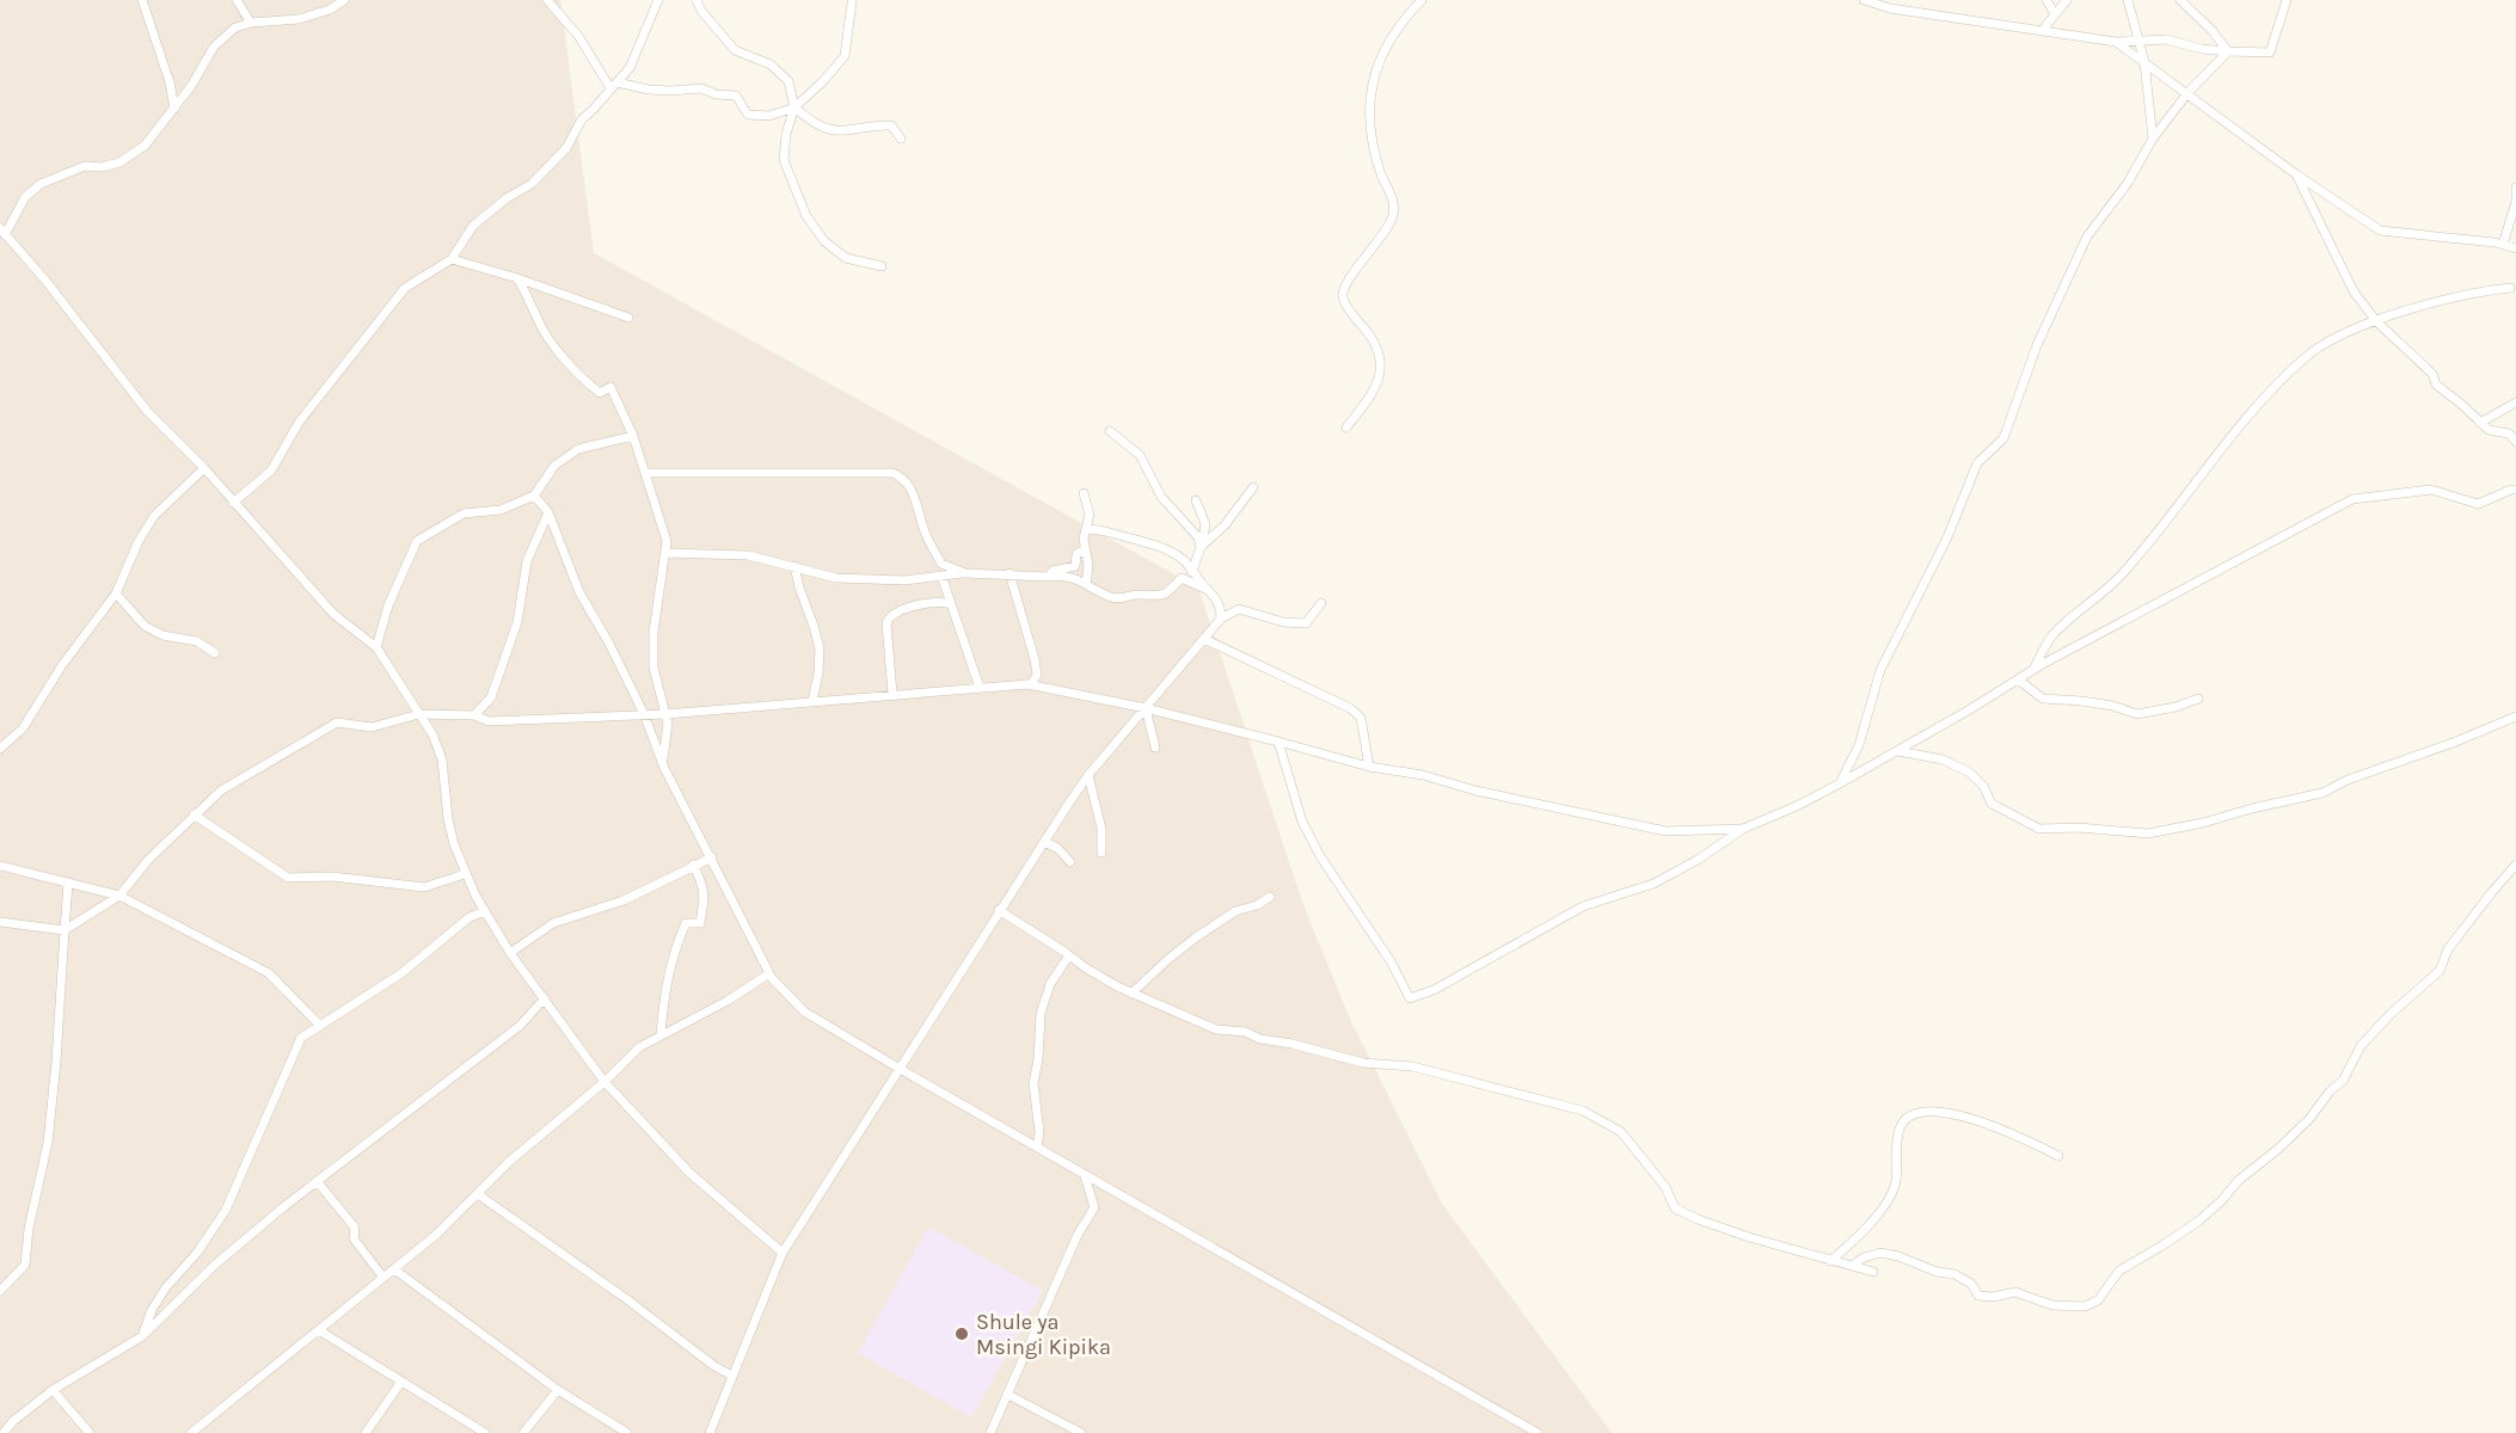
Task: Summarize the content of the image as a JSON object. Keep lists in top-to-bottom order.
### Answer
{
  "places": ["Shule ya Msingi Kipika"]
}
